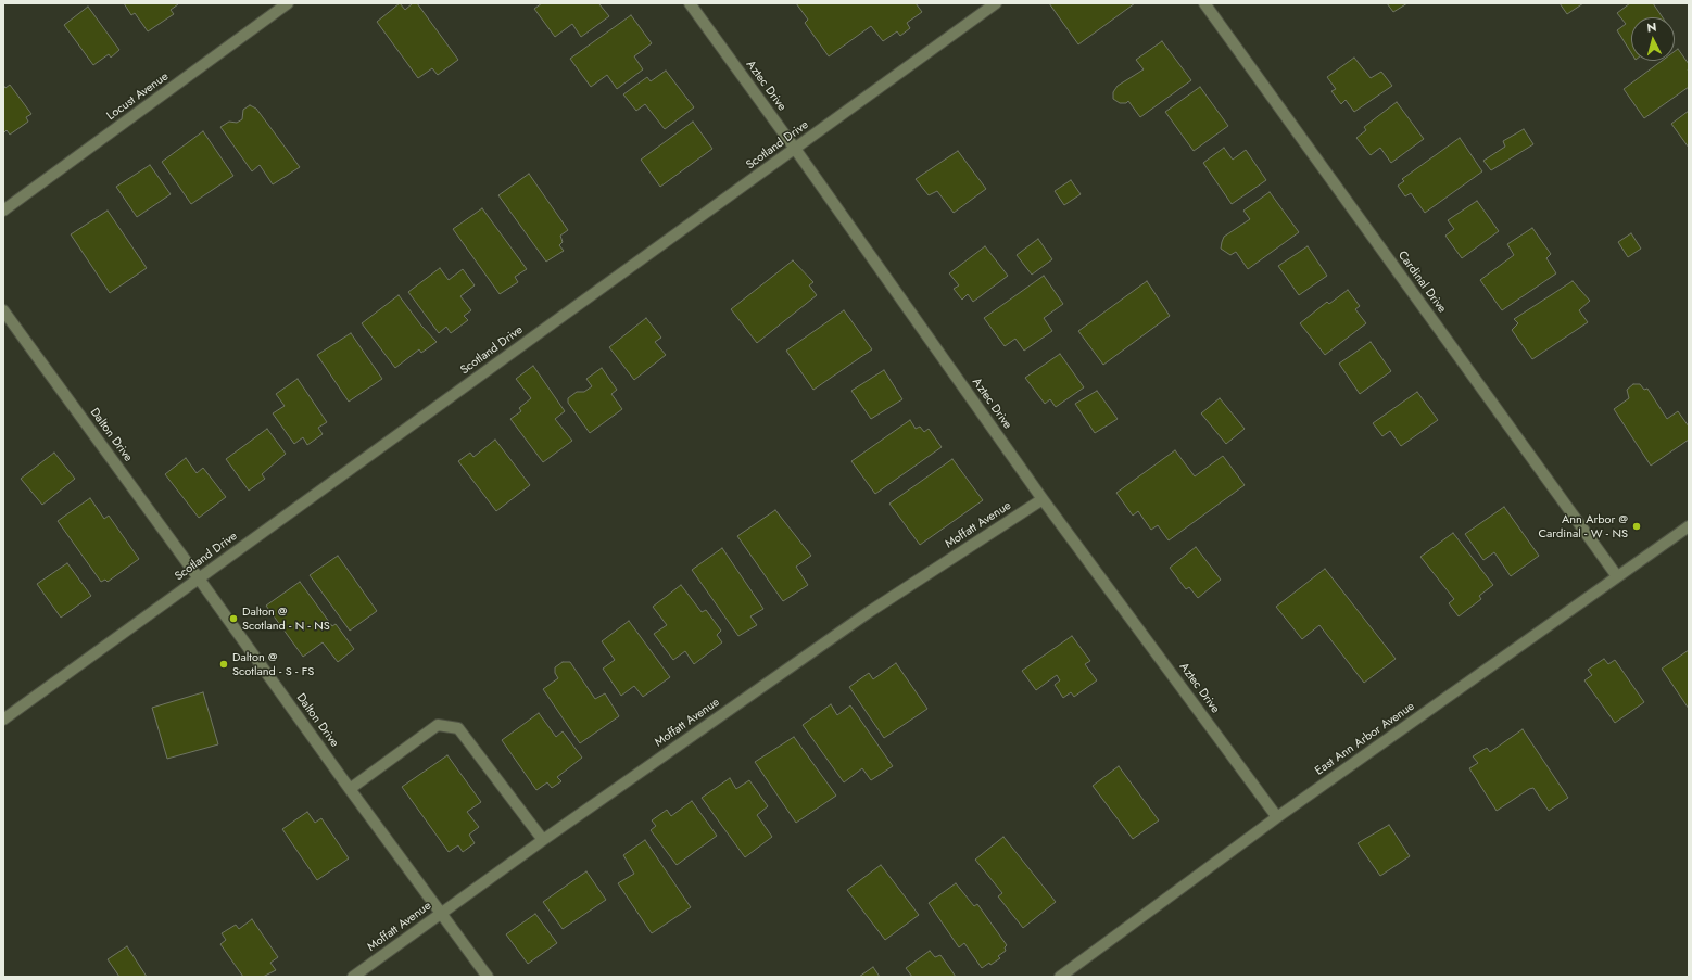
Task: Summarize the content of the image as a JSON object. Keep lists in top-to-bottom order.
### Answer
{
  "streets": {
    "street": [
      "Aztec Drive",
      "Locust Avenue",
      "Scotland Drive",
      "Cardinal Drive",
      "Dalton Drive",
      "Moffatt Avenue",
      "East Ann Arbor Avenue"
    ]
  },
  "crossings": [
    ["Aztec Drive", "Scotland Drive"],
    ["Aztec Drive", "Moffatt Avenue"],
    ["Aztec Drive", "East Ann Arbor Avenue"],
    ["Scotland Drive", "Dalton Drive"],
    ["Cardinal Drive", "East Ann Arbor Avenue"],
    ["Dalton Drive", "Moffatt Avenue"]
  ],
  "places": ["Ann Arbor @ Cardinal - W - NS", "Dalton @ Scotland - N - NS", "Dalton @ Scotland - S - FS"],
  "north": "top"
}
